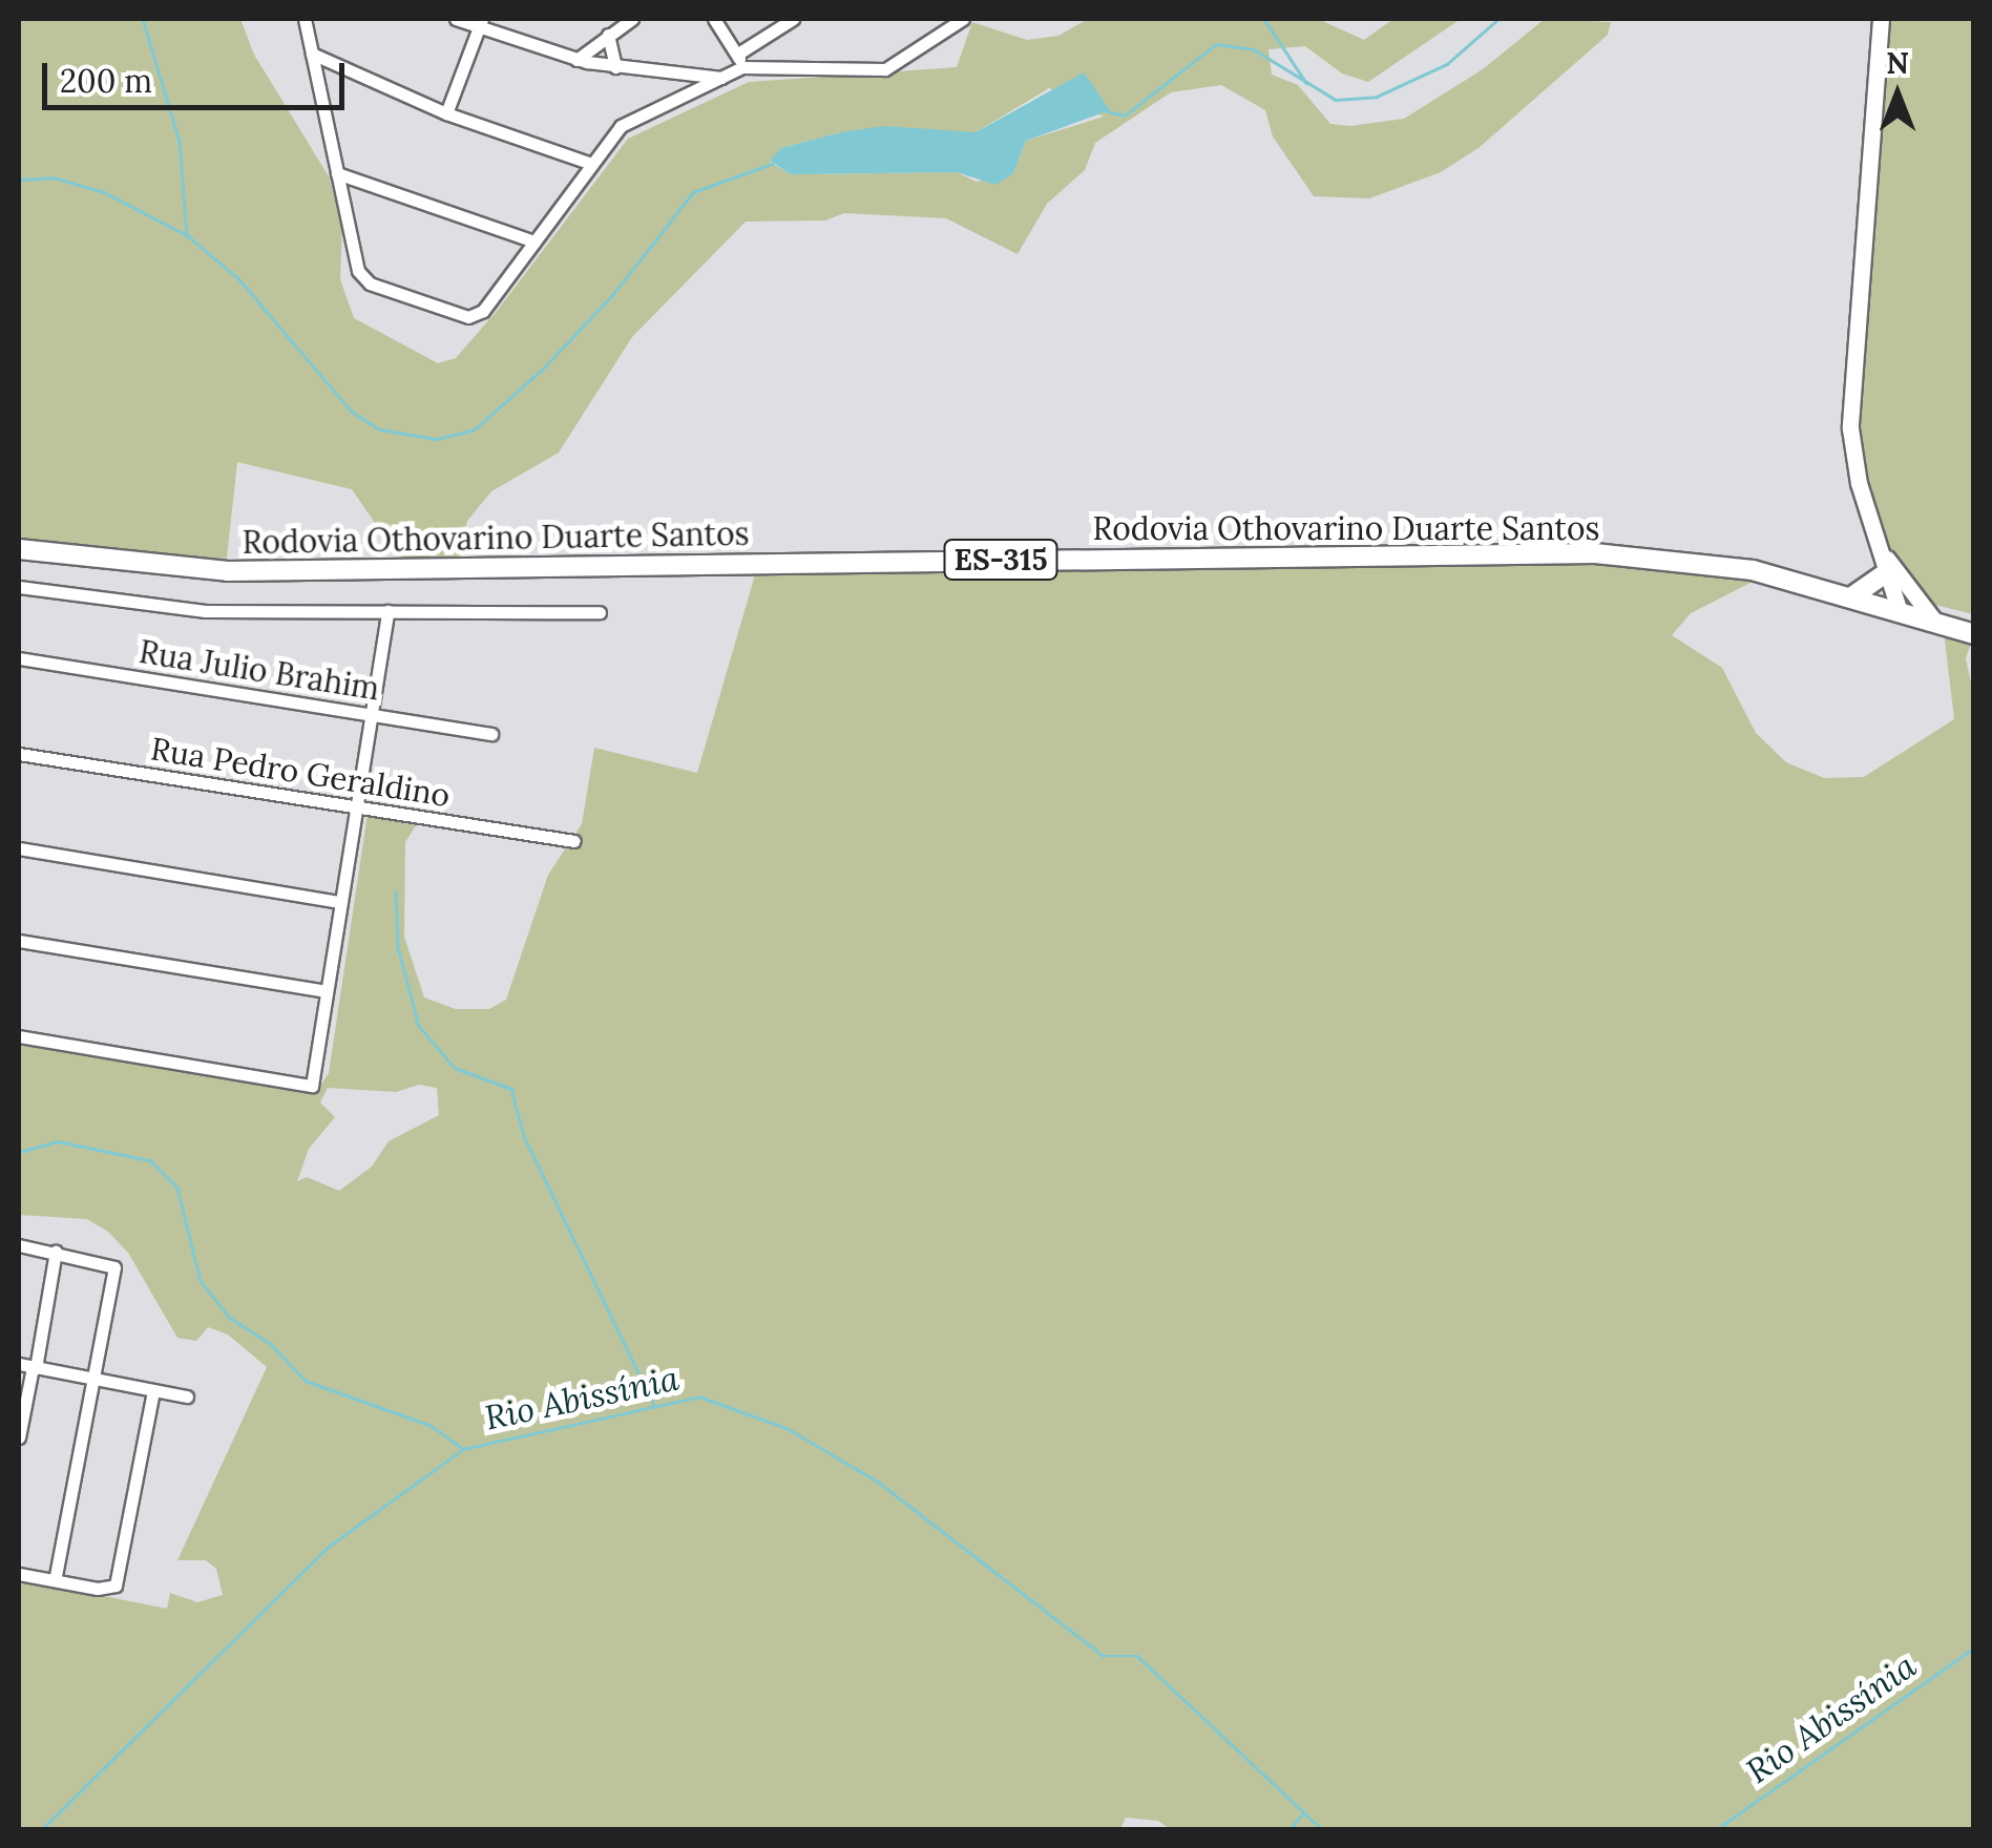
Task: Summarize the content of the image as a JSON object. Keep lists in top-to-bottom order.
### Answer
{
  "streets": {
    "main road": ["Rodovia Othovarino Duarte Santos", "ES-315"],
    "street": ["Rua Julio Brahim", "Rua Pedro Geraldino"]
  },
  "water": ["Rio Abissínia"],
  "scale_bar": "200 m",
  "north": "top"
}
